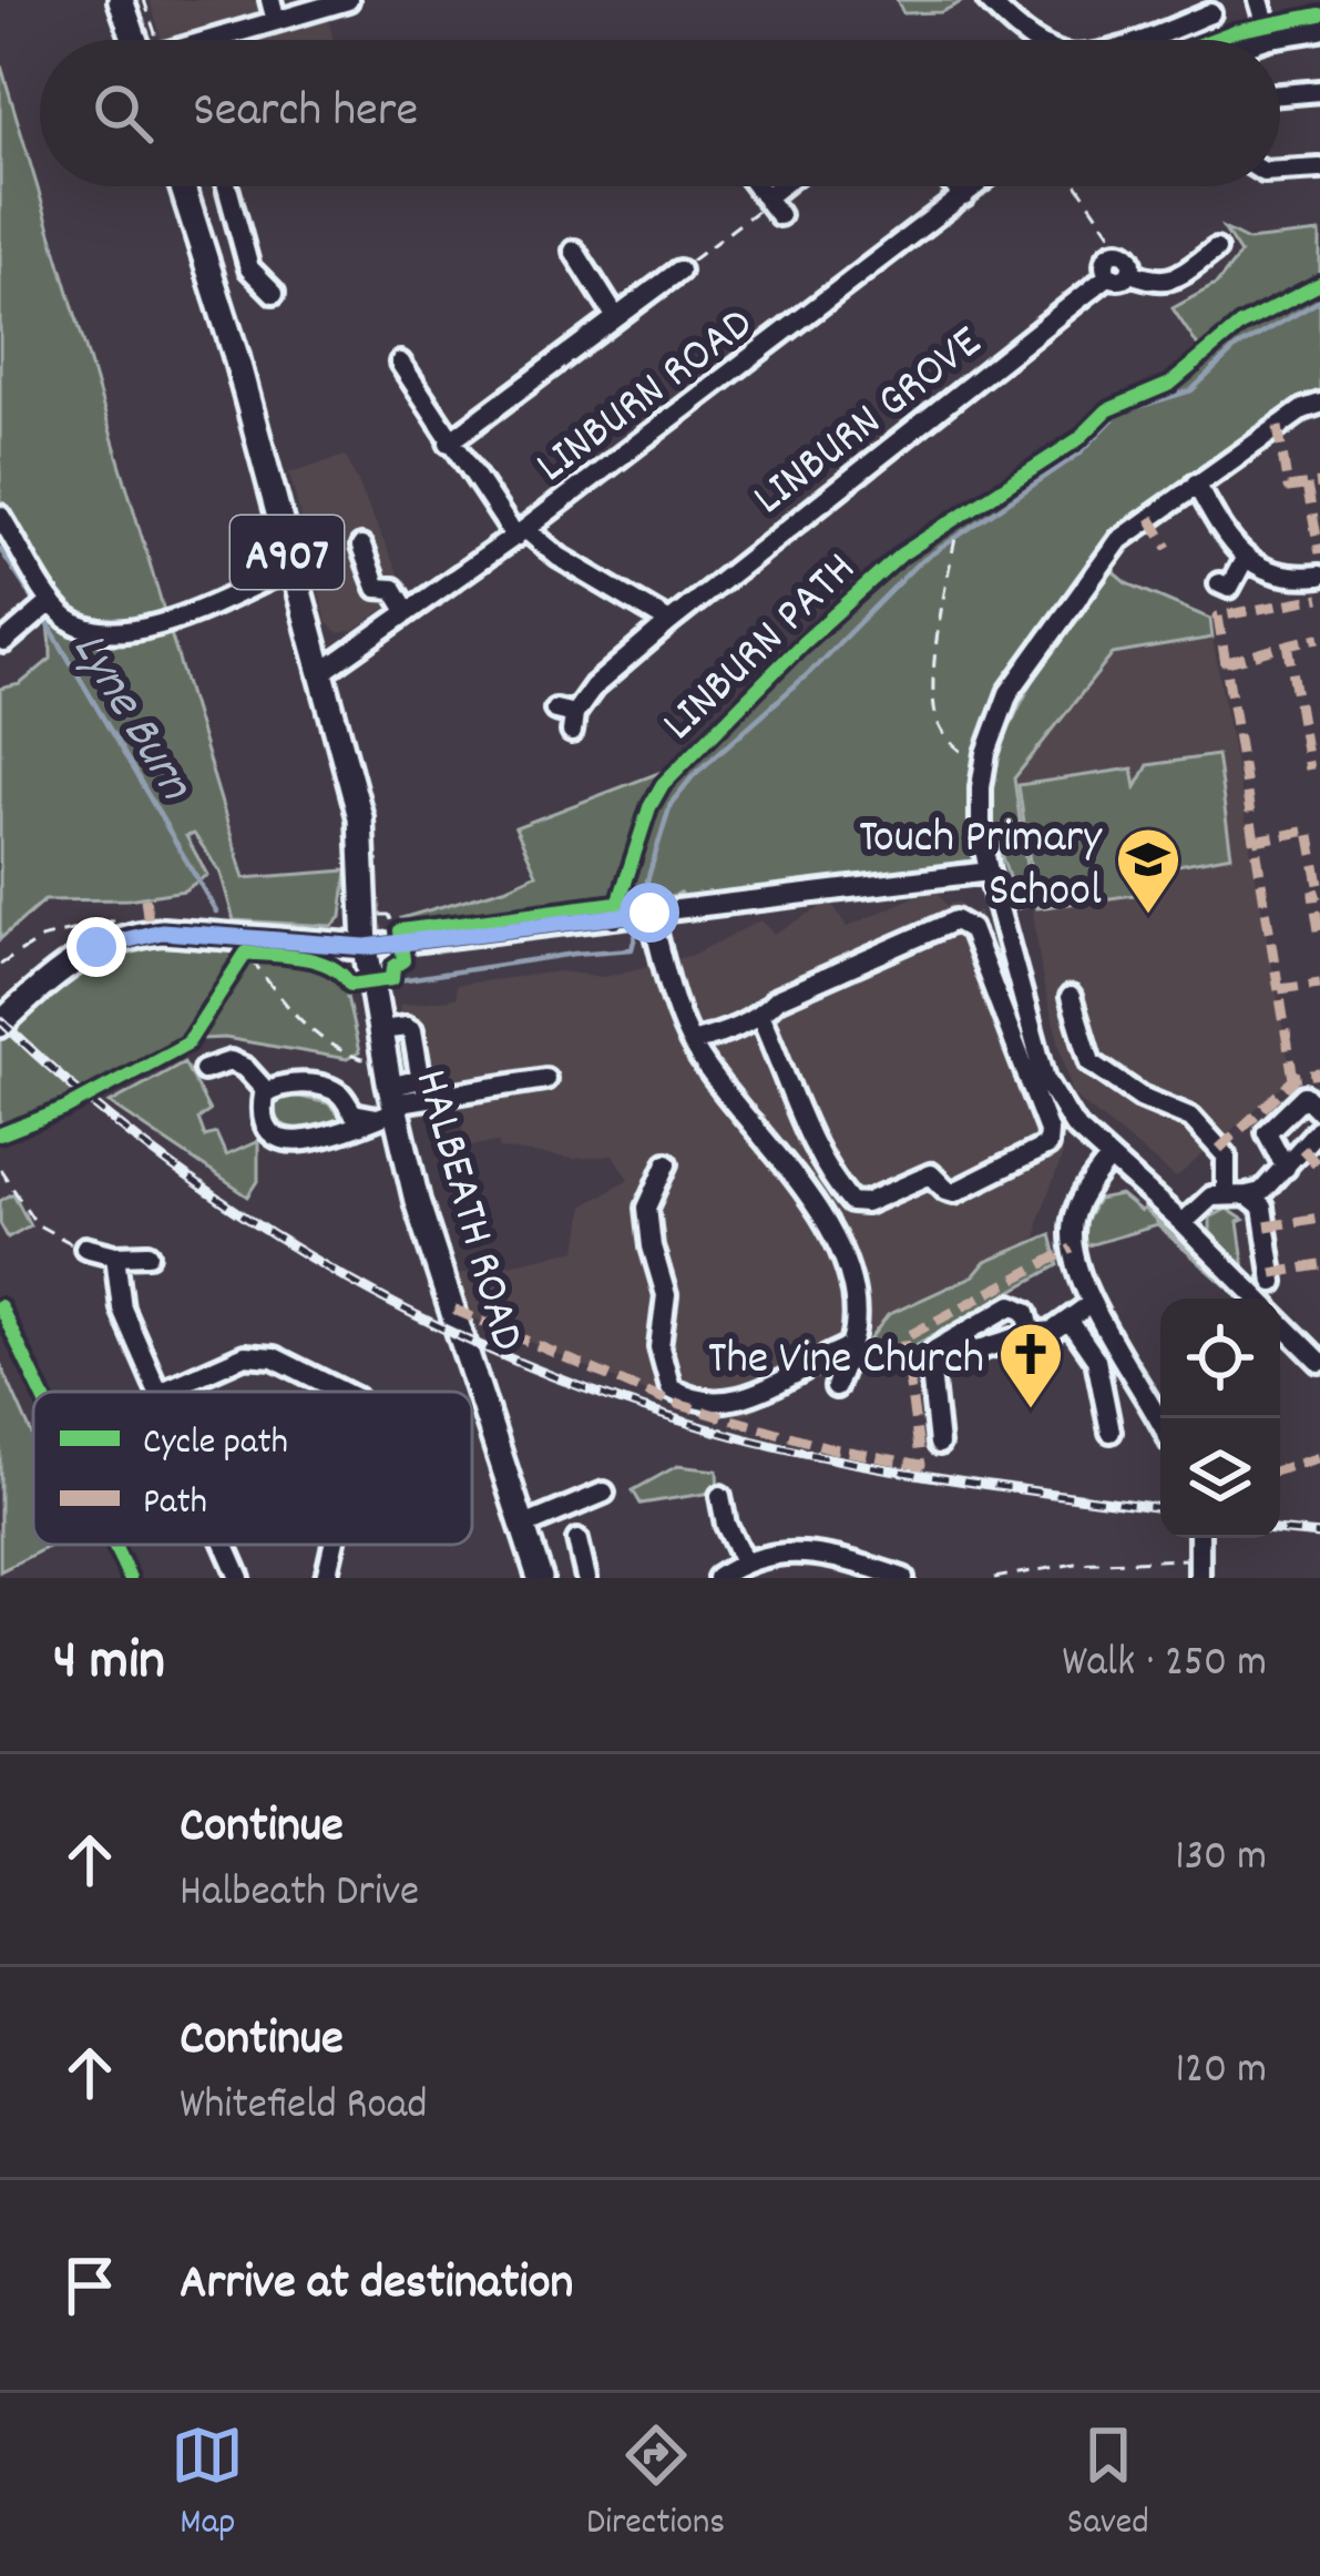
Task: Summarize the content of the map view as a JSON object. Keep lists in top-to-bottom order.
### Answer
{
  "streets": {
    "main road": ["A907", "HALBEATH ROAD"],
    "street": ["LINBURN ROAD", "LINBURN GROVE"],
    "cycle path": ["LINBURN PATH"]
  },
  "crossings": [
    ["LINBURN ROAD", "HALBEATH ROAD"]
  ],
  "water": ["Lyne Burn"],
  "places": {
    "school or university": ["Touch Primary School"],
    "church": ["The Vine Church"]
  },
  "legend": ["Cycle path", "Path"],
  "page": {
    "search": "Search here",
    "heading": ["4 min", "Walk · 250 m"],
    "list": [
      ["Continue", "Halbeath Drive", "130 m"],
      ["Continue", "Whitefield Road", "120 m"],
      "Arrive at destination"
    ],
    "nav": ["Map", "Directions", "Saved"]
  }
}
